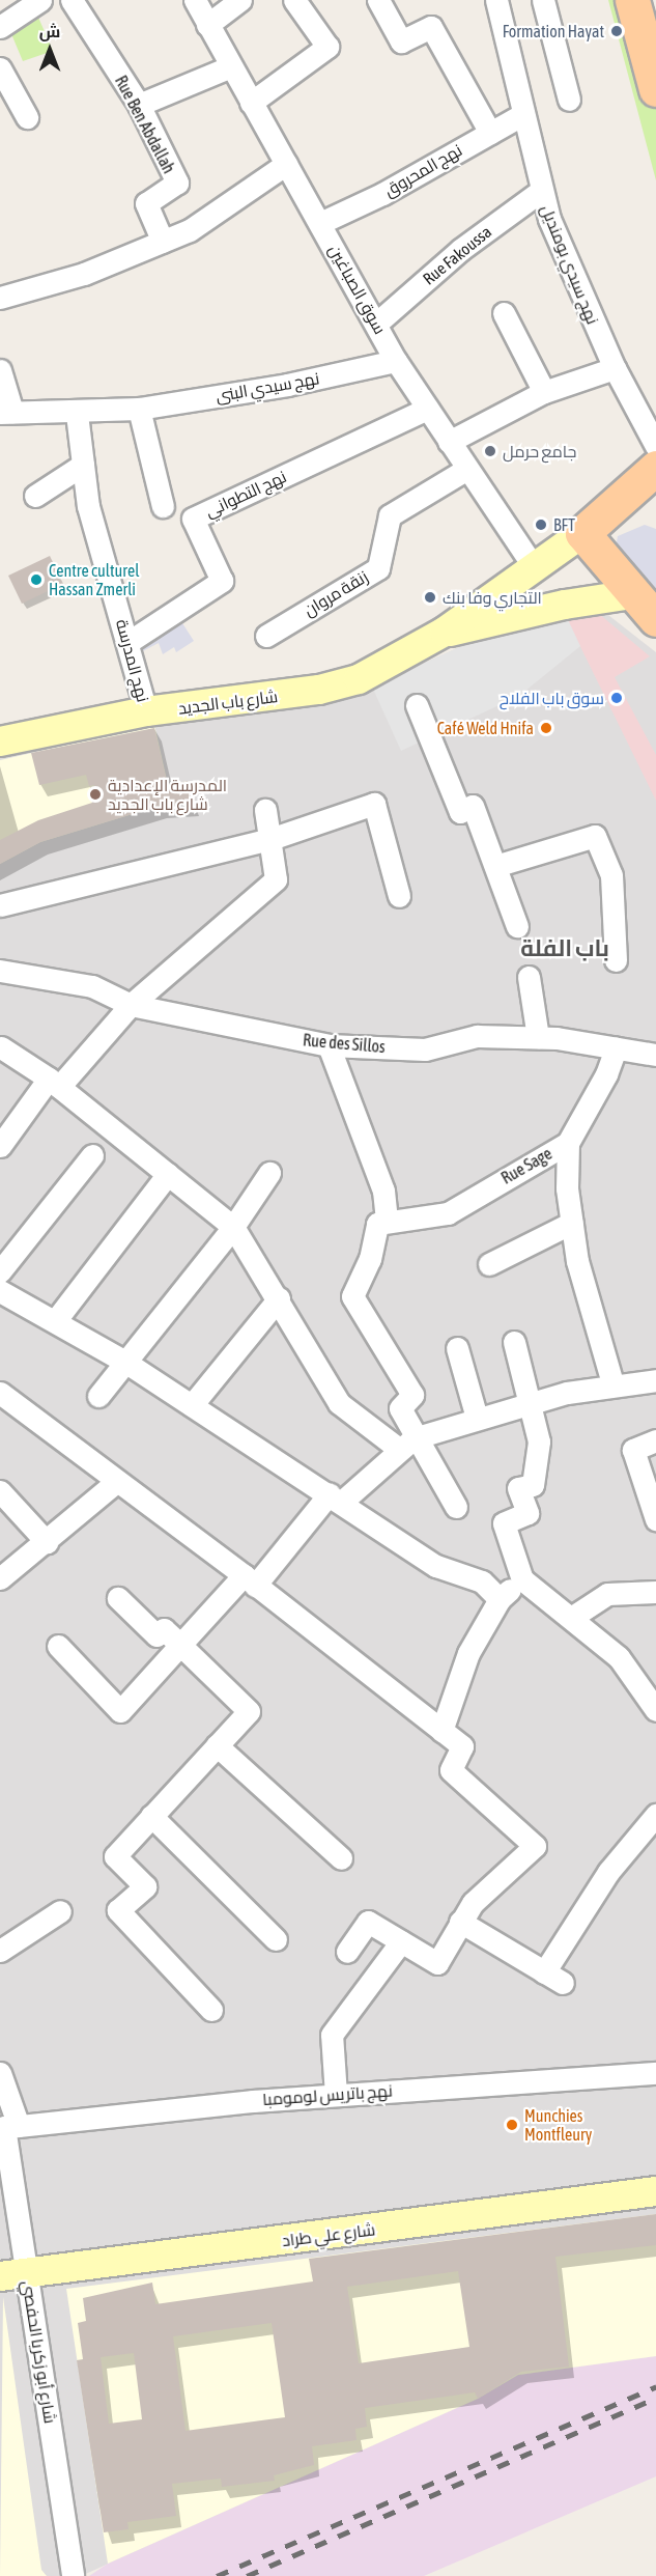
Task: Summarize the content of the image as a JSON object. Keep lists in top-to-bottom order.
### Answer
{
  "streets": {
    "main road": ["شارع باب الجديد", "شارع علي طراد"],
    "street": [
      "Rue Ben Abdallah",
      "نهج المحروق",
      "Rue Fakoussa",
      "نهج سيدي بومنديل",
      "سوق الصباغين",
      "نهج سيدي البنى",
      "نهج التطواني",
      "زنقة مروان",
      "نهج المدرسة",
      "Rue des Sillos",
      "Rue Sage",
      "نهج باتريس لومومبا",
      "شارع أبو زكريا الحفصي"
    ]
  },
  "crossings": [
    ["نهج المحروق", "نهج سيدي بومنديل"],
    ["نهج المحروق", "سوق الصباغين"],
    ["Rue Fakoussa", "نهج سيدي بومنديل"],
    ["Rue Fakoussa", "سوق الصباغين"],
    ["سوق الصباغين", "نهج سيدي البنى"],
    ["سوق الصباغين", "نهج التطواني"],
    ["سوق الصباغين", "زنقة مروان"],
    ["سوق الصباغين", "شارع باب الجديد"],
    ["نهج سيدي البنى", "نهج المدرسة"],
    ["نهج التطواني", "نهج المدرسة"],
    ["نهج المدرسة", "شارع باب الجديد"],
    ["Rue des Sillos", "Rue Sage"],
    ["نهج باتريس لومومبا", "شارع أبو زكريا الحفصي"],
    ["شارع علي طراد", "شارع أبو زكريا الحفصي"]
  ],
  "districts": ["باب الفلة"],
  "places": [
    "Formation Hayat",
    "جامع حرمل",
    "BFT",
    "Centre culturel Hassan Zmerli",
    "التجاري وفا بنك",
    "سوق باب الفلاح",
    "Café Weld Hnifa",
    "المدرسة الإعدادية شارع باب الجديد",
    "Munchies Montfleury"
  ],
  "north": "top"
}
